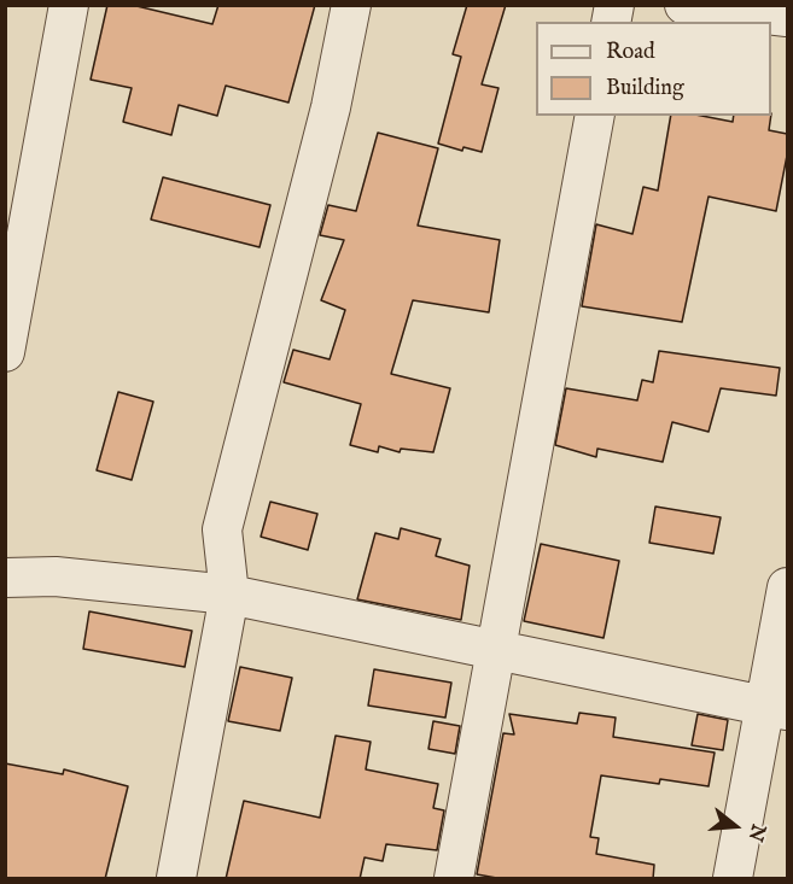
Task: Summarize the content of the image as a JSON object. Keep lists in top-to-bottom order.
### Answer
{
  "legend": ["Road", "Building"],
  "north": "right"
}
